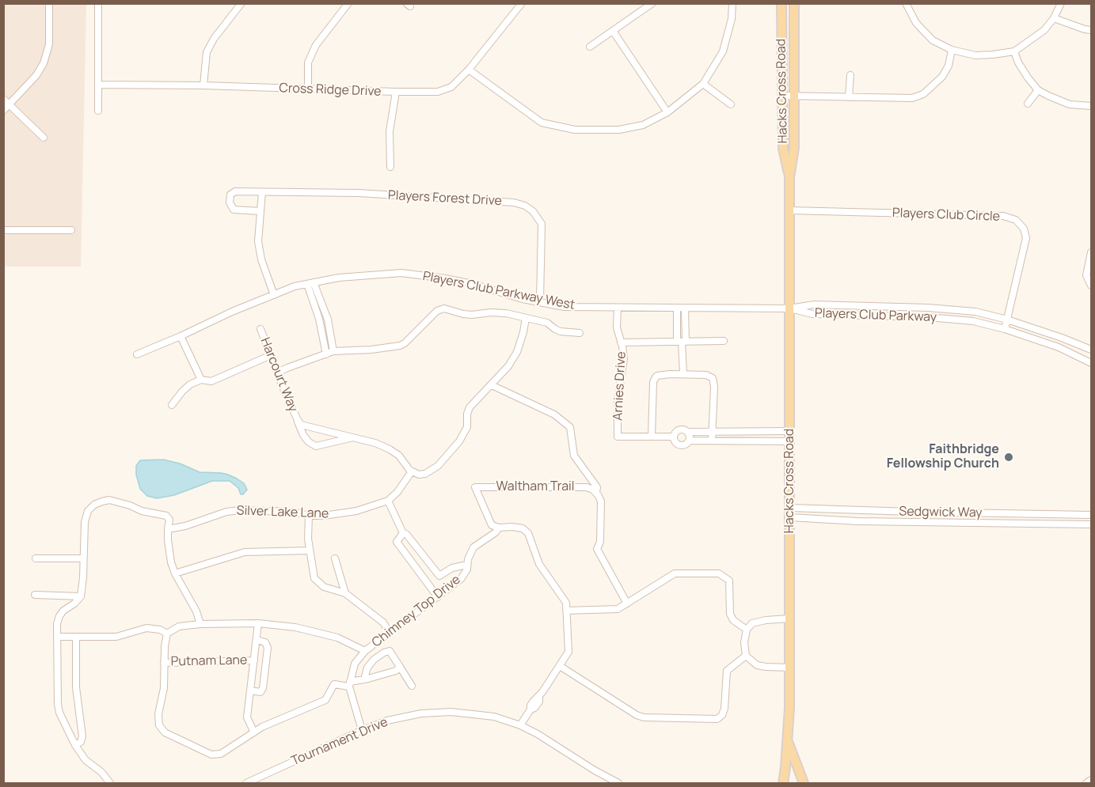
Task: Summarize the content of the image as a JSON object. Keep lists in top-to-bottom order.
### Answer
{
  "streets": {
    "main road": ["Hacks Cross Road"],
    "street": [
      "Cross Ridge Drive",
      "Players Forest Drive",
      "Players Club Circle",
      "Players Club Parkway West",
      "Players Club Parkway",
      "Harcourt Way",
      "Arnies Drive",
      "Waltham Trail",
      "Silver Lake Lane",
      "Sedgwick Way",
      "Chimney Top Drive",
      "Putnam Lane",
      "Tournament Drive"
    ]
  },
  "crossings": [
    ["Hacks Cross Road", "Players Club Circle"],
    ["Hacks Cross Road", "Players Club Parkway West"],
    ["Hacks Cross Road", "Players Club Parkway"],
    ["Hacks Cross Road", "Sedgwick Way"],
    ["Players Forest Drive", "Players Club Parkway West"],
    ["Players Club Circle", "Players Club Parkway"],
    ["Players Club Parkway West", "Players Club Parkway"],
    ["Players Club Parkway West", "Arnies Drive"],
    ["Waltham Trail", "Chimney Top Drive"]
  ],
  "places": ["Faithbridge Fellowship Church"]
}
